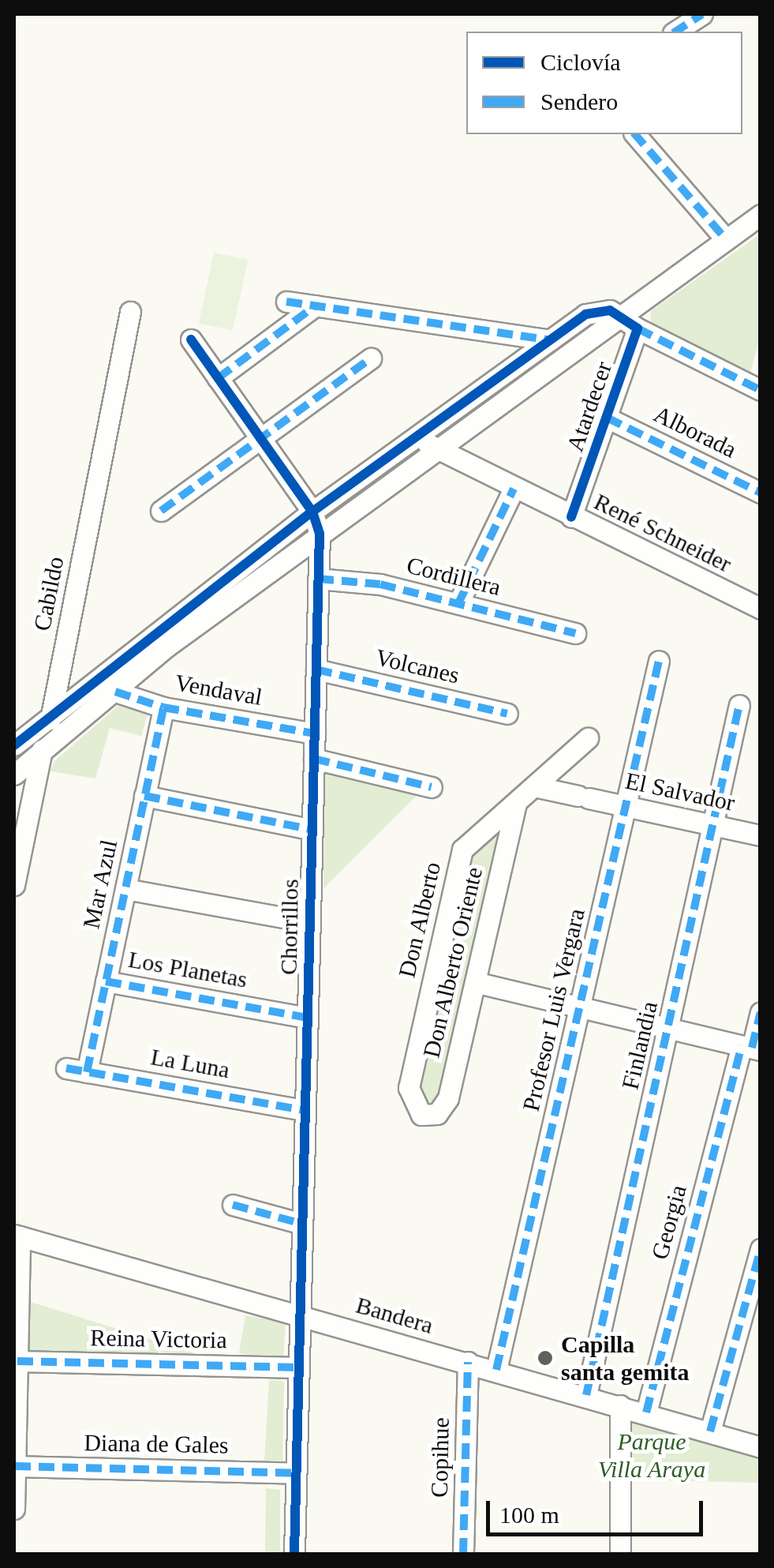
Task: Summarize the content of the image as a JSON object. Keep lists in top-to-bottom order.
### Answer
{
  "streets": {
    "street": [
      "Atardecer",
      "Alborada",
      "René Schneider",
      "Cordillera",
      "Cabildo",
      "Volcanes",
      "Vendaval",
      "El Salvador",
      "Mar Azul",
      "Don Alberto",
      "Chorrillos",
      "Don Alberto Oriente",
      "Los Planetas",
      "Profesor Luis Vergara",
      "Finlandia",
      "La Luna",
      "Georgia",
      "Bandera",
      "Reina Victoria",
      "Diana de Gales",
      "Copihue"
    ]
  },
  "crossings": [
    ["Atardecer", "Alborada"],
    ["Atardecer", "René Schneider"],
    ["Cordillera", "Chorrillos"],
    ["Volcanes", "Chorrillos"],
    ["Vendaval", "Mar Azul"],
    ["Vendaval", "Chorrillos"],
    ["El Salvador", "Don Alberto"],
    ["El Salvador", "Profesor Luis Vergara"],
    ["El Salvador", "Finlandia"],
    ["Mar Azul", "Los Planetas"],
    ["Mar Azul", "La Luna"],
    ["Don Alberto", "Don Alberto Oriente"],
    ["Chorrillos", "Los Planetas"],
    ["Chorrillos", "La Luna"],
    ["Chorrillos", "Bandera"],
    ["Chorrillos", "Reina Victoria"],
    ["Chorrillos", "Diana de Gales"],
    ["Profesor Luis Vergara", "Bandera"],
    ["Finlandia", "Bandera"],
    ["Georgia", "Bandera"],
    ["Bandera", "Copihue"]
  ],
  "parks": ["Parque Villa Araya"],
  "places": ["Capilla santa gemita"],
  "legend": ["Ciclovía", "Sendero"],
  "scale_bar": "100 m"
}
